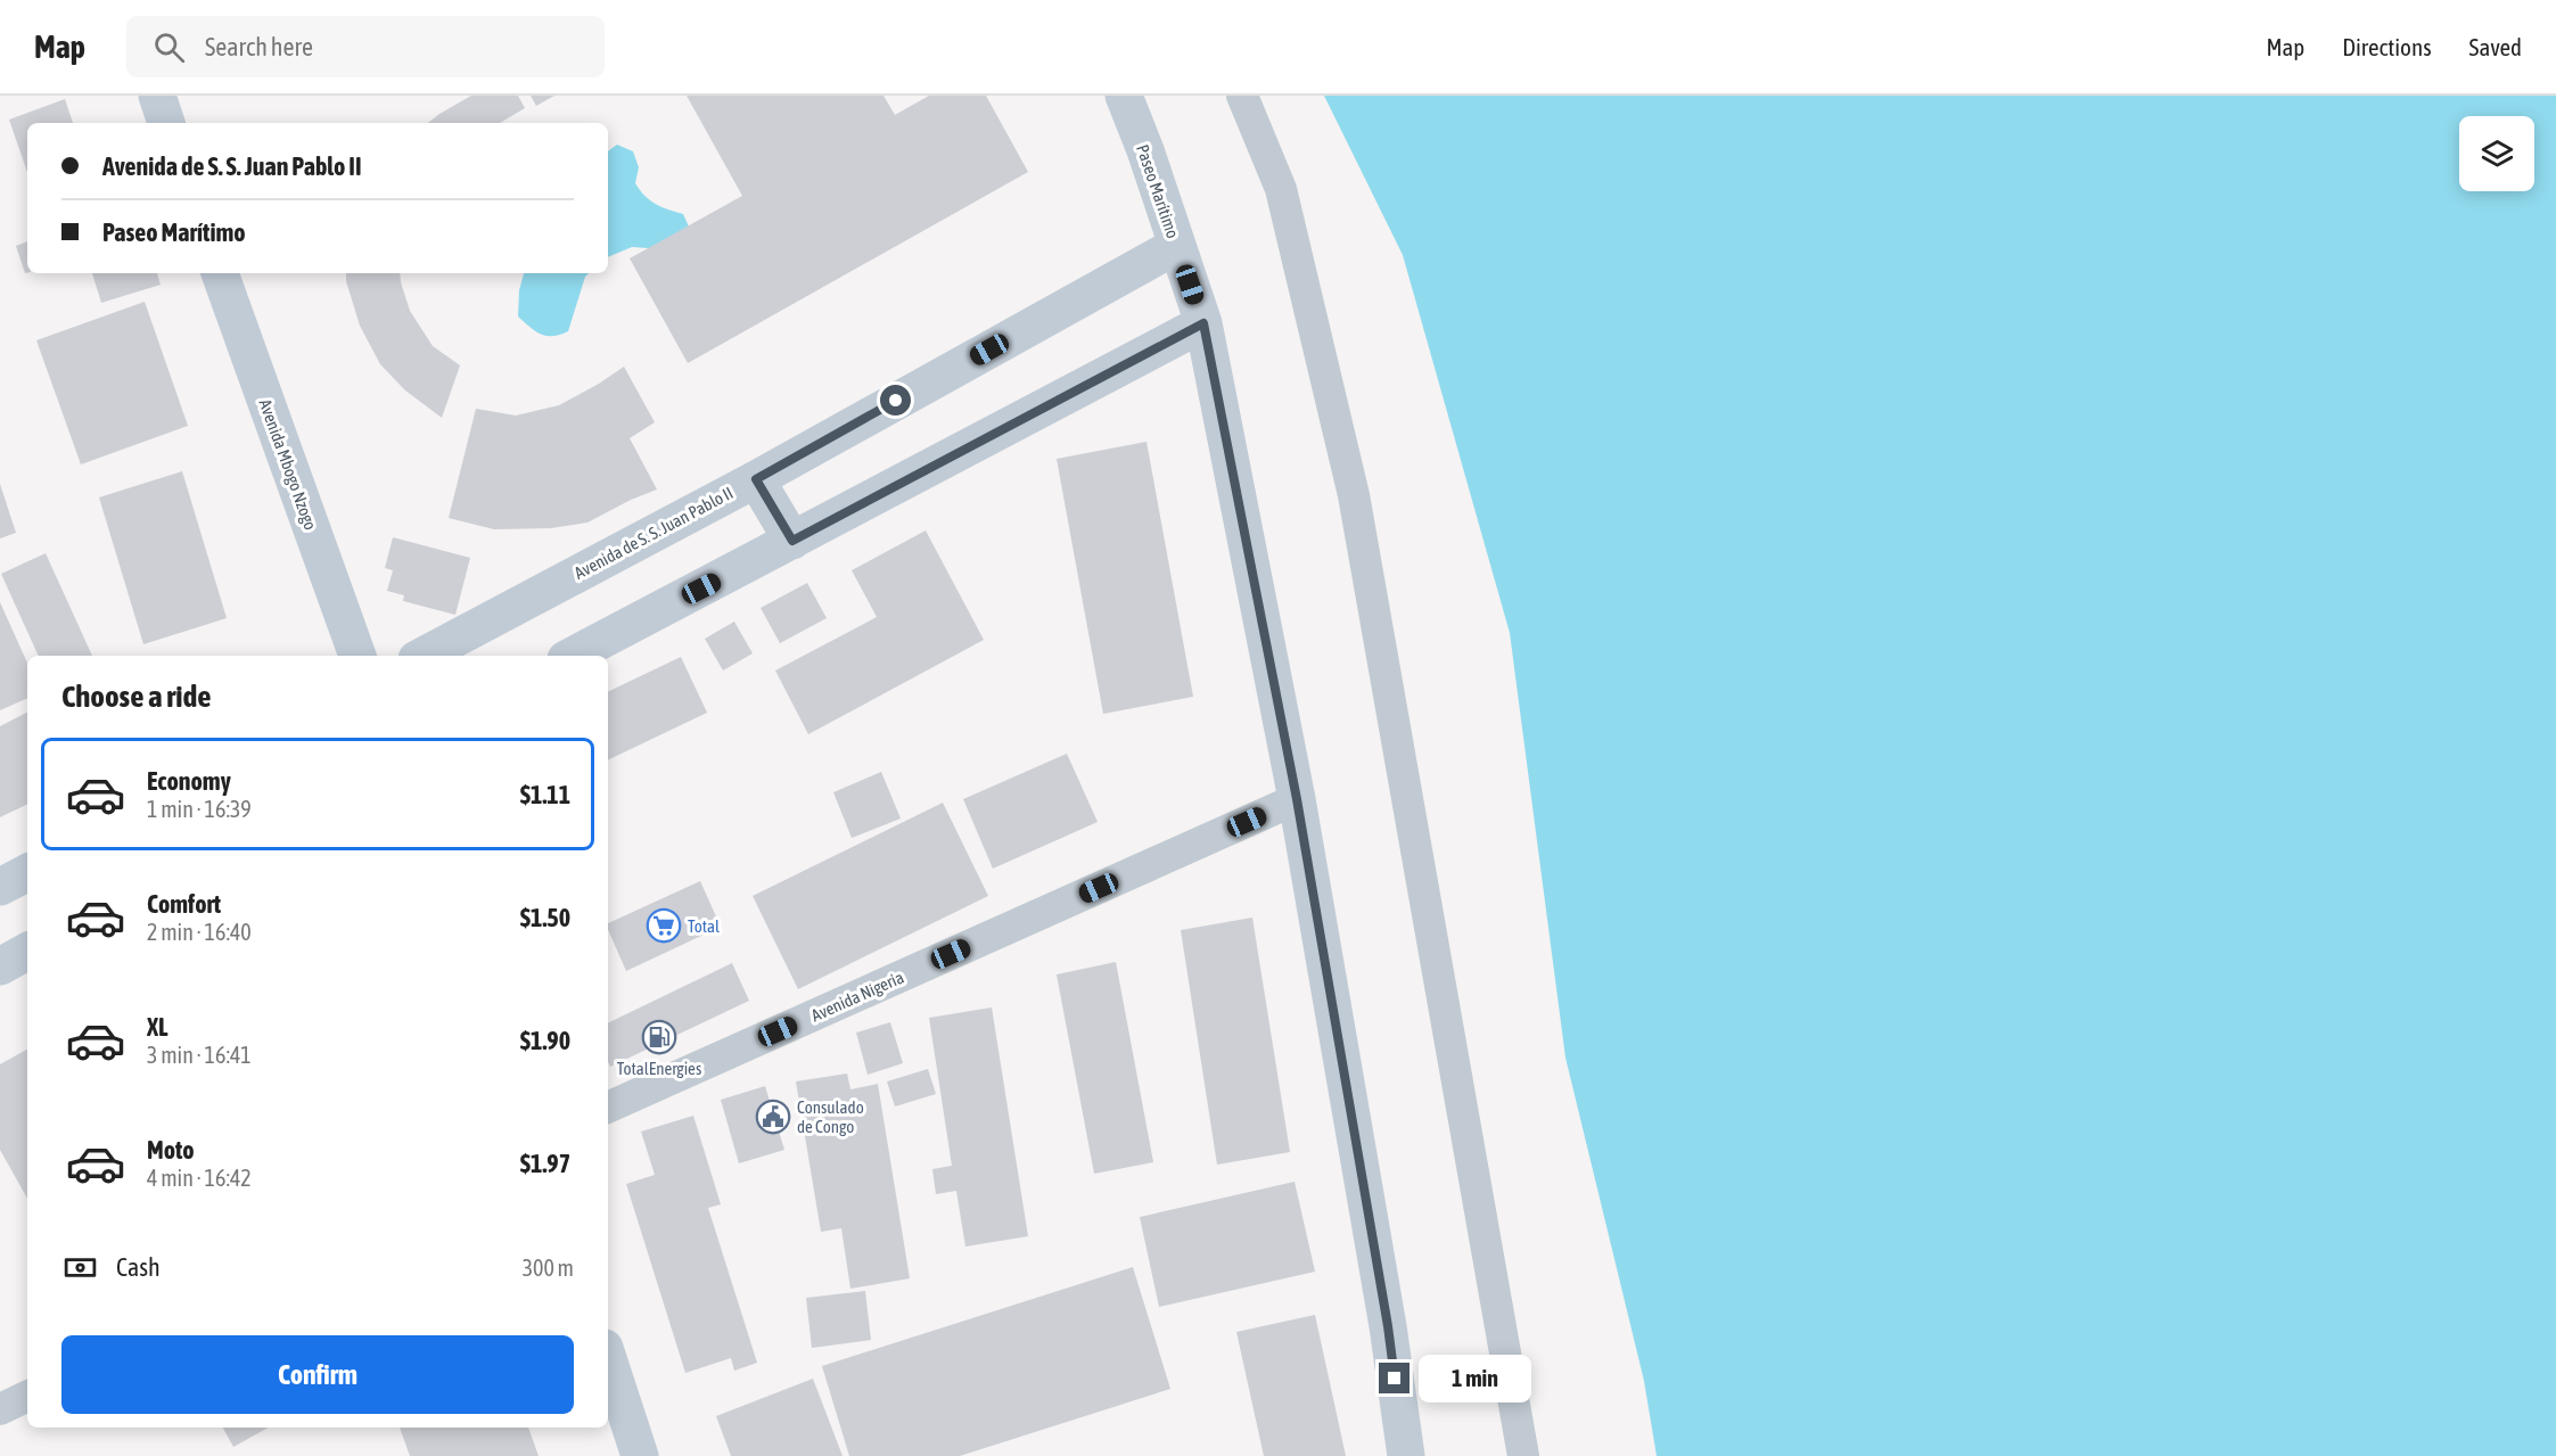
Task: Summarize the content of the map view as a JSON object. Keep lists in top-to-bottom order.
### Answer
{
  "streets": {
    "street": [
      "Paseo Marítimo",
      "Avenida Mbogo Nzogo",
      "Avenida de S. S. Juan Pablo II",
      "Avenida Nigeria"
    ]
  },
  "crossings": [
    ["Paseo Marítimo", "Avenida de S. S. Juan Pablo II"],
    ["Paseo Marítimo", "Avenida Nigeria"]
  ],
  "places": {
    "supermarket": ["Total"],
    "fuel station": ["TotalEnergies"],
    "public building": ["Consulado de Congo"]
  },
  "page": {
    "header": "Map",
    "search": "Search here",
    "nav": ["Map", "Directions", "Saved"],
    "banner": ["Avenida de S. S. Juan Pablo II", "Paseo Marítimo"],
    "heading": "Choose a ride",
    "list": [
      {
        "name": "Economy",
        "note": "1 min · 16:39",
        "value": "$1.11"
      },
      {
        "name": "Comfort",
        "note": "2 min · 16:40",
        "value": "$1.50"
      },
      {
        "name": "XL",
        "note": "3 min · 16:41",
        "value": "$1.90"
      },
      {
        "name": "Moto",
        "note": "4 min · 16:42",
        "value": "$1.97"
      }
    ],
    "pay": ["Cash", "300 m"],
    "buttons": "Confirm",
    "bubble": "1 min"
  }
}
